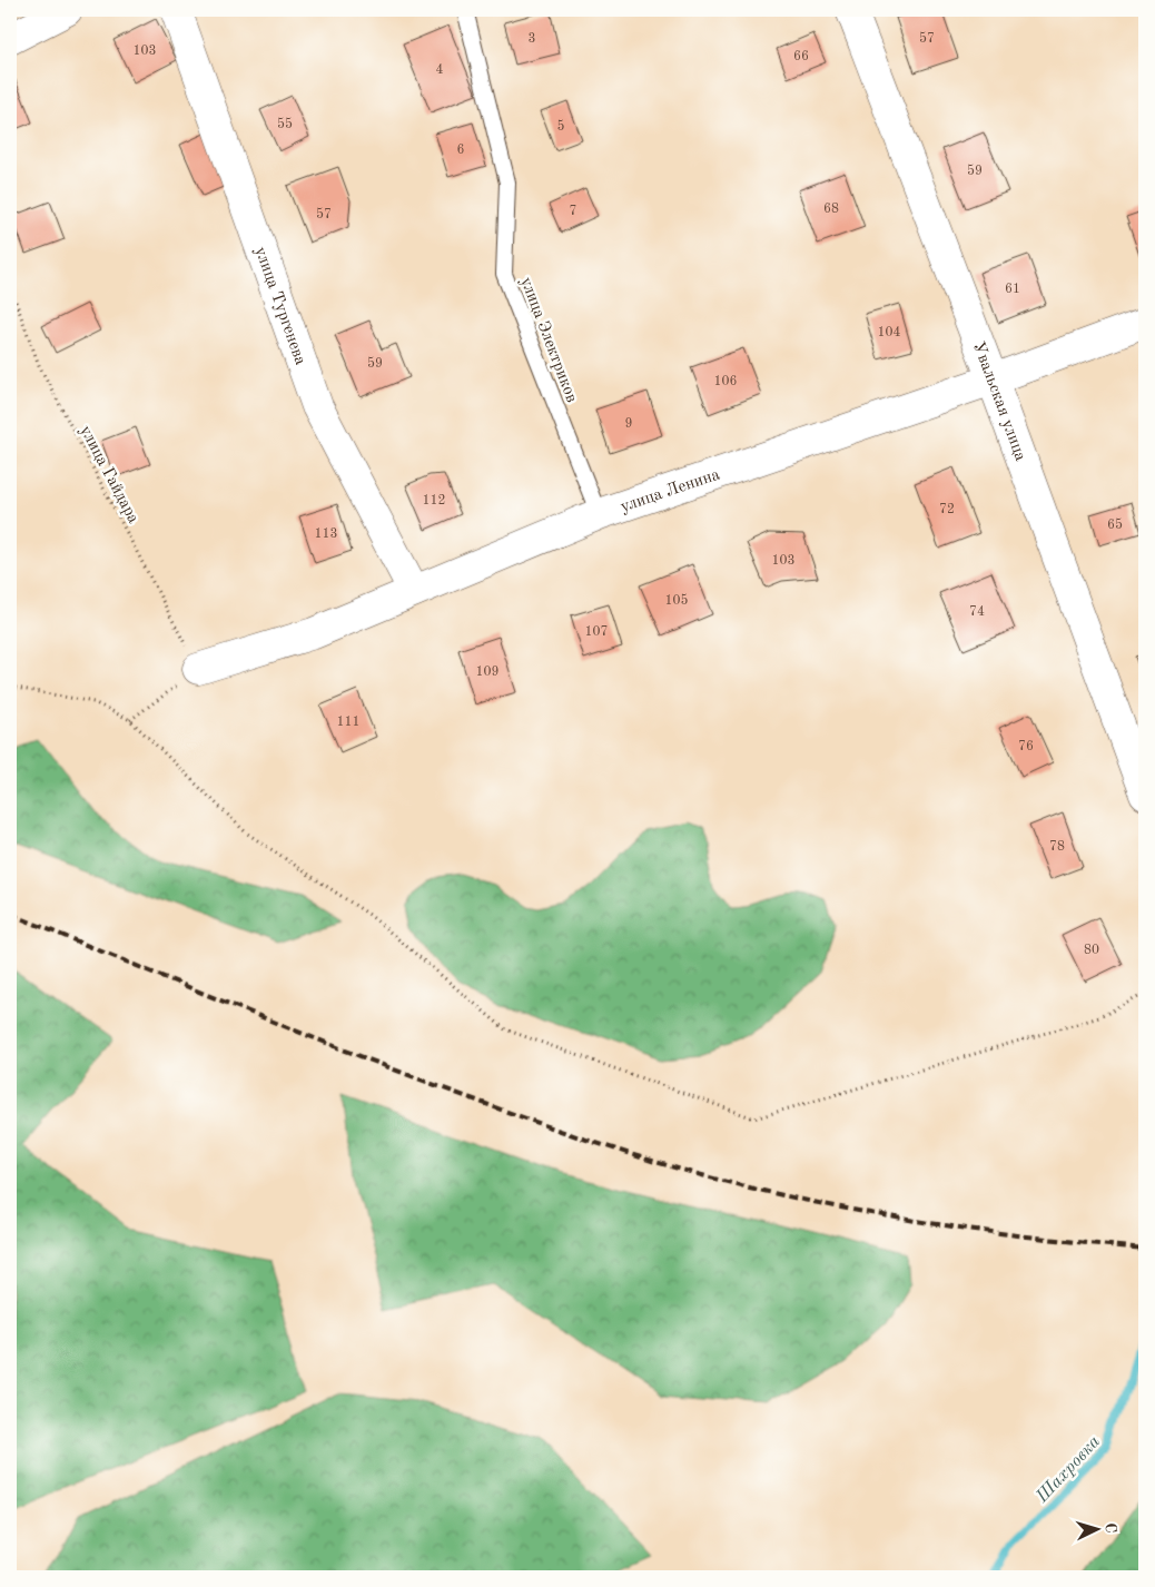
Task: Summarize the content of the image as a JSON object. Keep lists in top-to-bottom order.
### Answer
{
  "streets": {
    "street": ["улица Тургенева", "Увальская улица", "улица Ленина"],
    "lane": ["улица Электриков"],
    "path": ["улица Гайдара"]
  },
  "crossings": [
    ["улица Тургенева", "улица Ленина"],
    ["улица Электриков", "улица Ленина"],
    ["Увальская улица", "улица Ленина"],
    ["улица Гайдара", "улица Ленина"]
  ],
  "water": ["Шахровка"],
  "house_numbers": [
    "3",
    "57",
    "103",
    "66",
    "4",
    "55",
    "5",
    "6",
    "59",
    "68",
    "7",
    "57",
    "61",
    "104",
    "59",
    "106",
    "9",
    "112",
    "72",
    "65",
    "113",
    "103",
    "105",
    "74",
    "107",
    "109",
    "111",
    "76",
    "78",
    "80"
  ],
  "north": "right"
}
